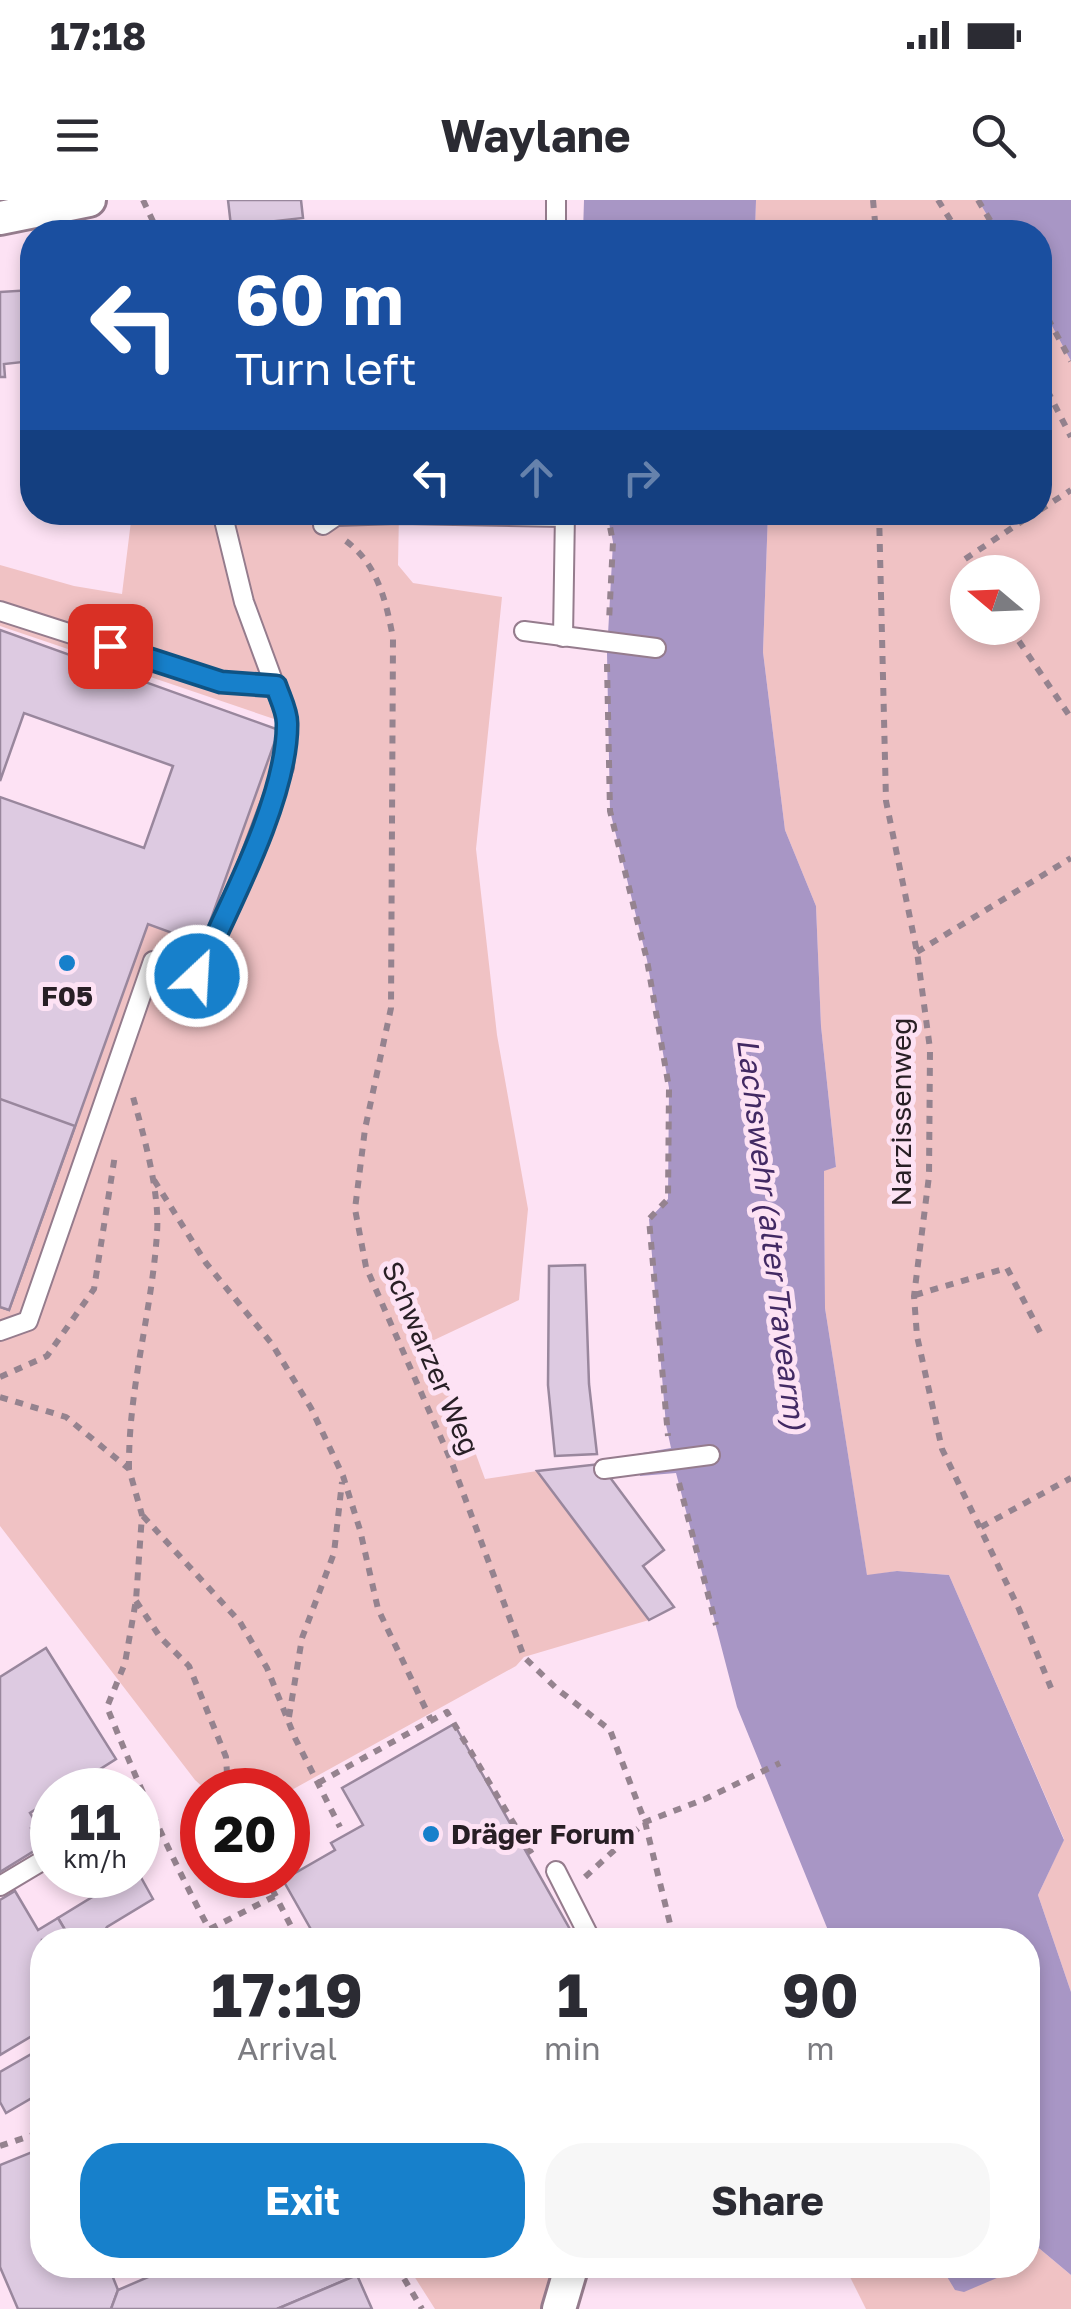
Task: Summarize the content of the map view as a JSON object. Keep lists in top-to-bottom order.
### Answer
{
  "streets": {
    "path": ["Narzissenweg", "Schwarzer Weg"]
  },
  "water": ["Lachswehr (alter Travearm)"],
  "places": ["F05", "Dräger Forum"],
  "north": "left",
  "page": {
    "status": "17:18",
    "header": "Waylane",
    "turn": ["60 m", "Turn left"],
    "speed": "11 km/h",
    "limit": "20",
    "eta": [
      "17:19",
      "Arrival",
      "1",
      "min",
      "90",
      "m"
    ],
    "buttons": ["Exit", "Share"]
  }
}
